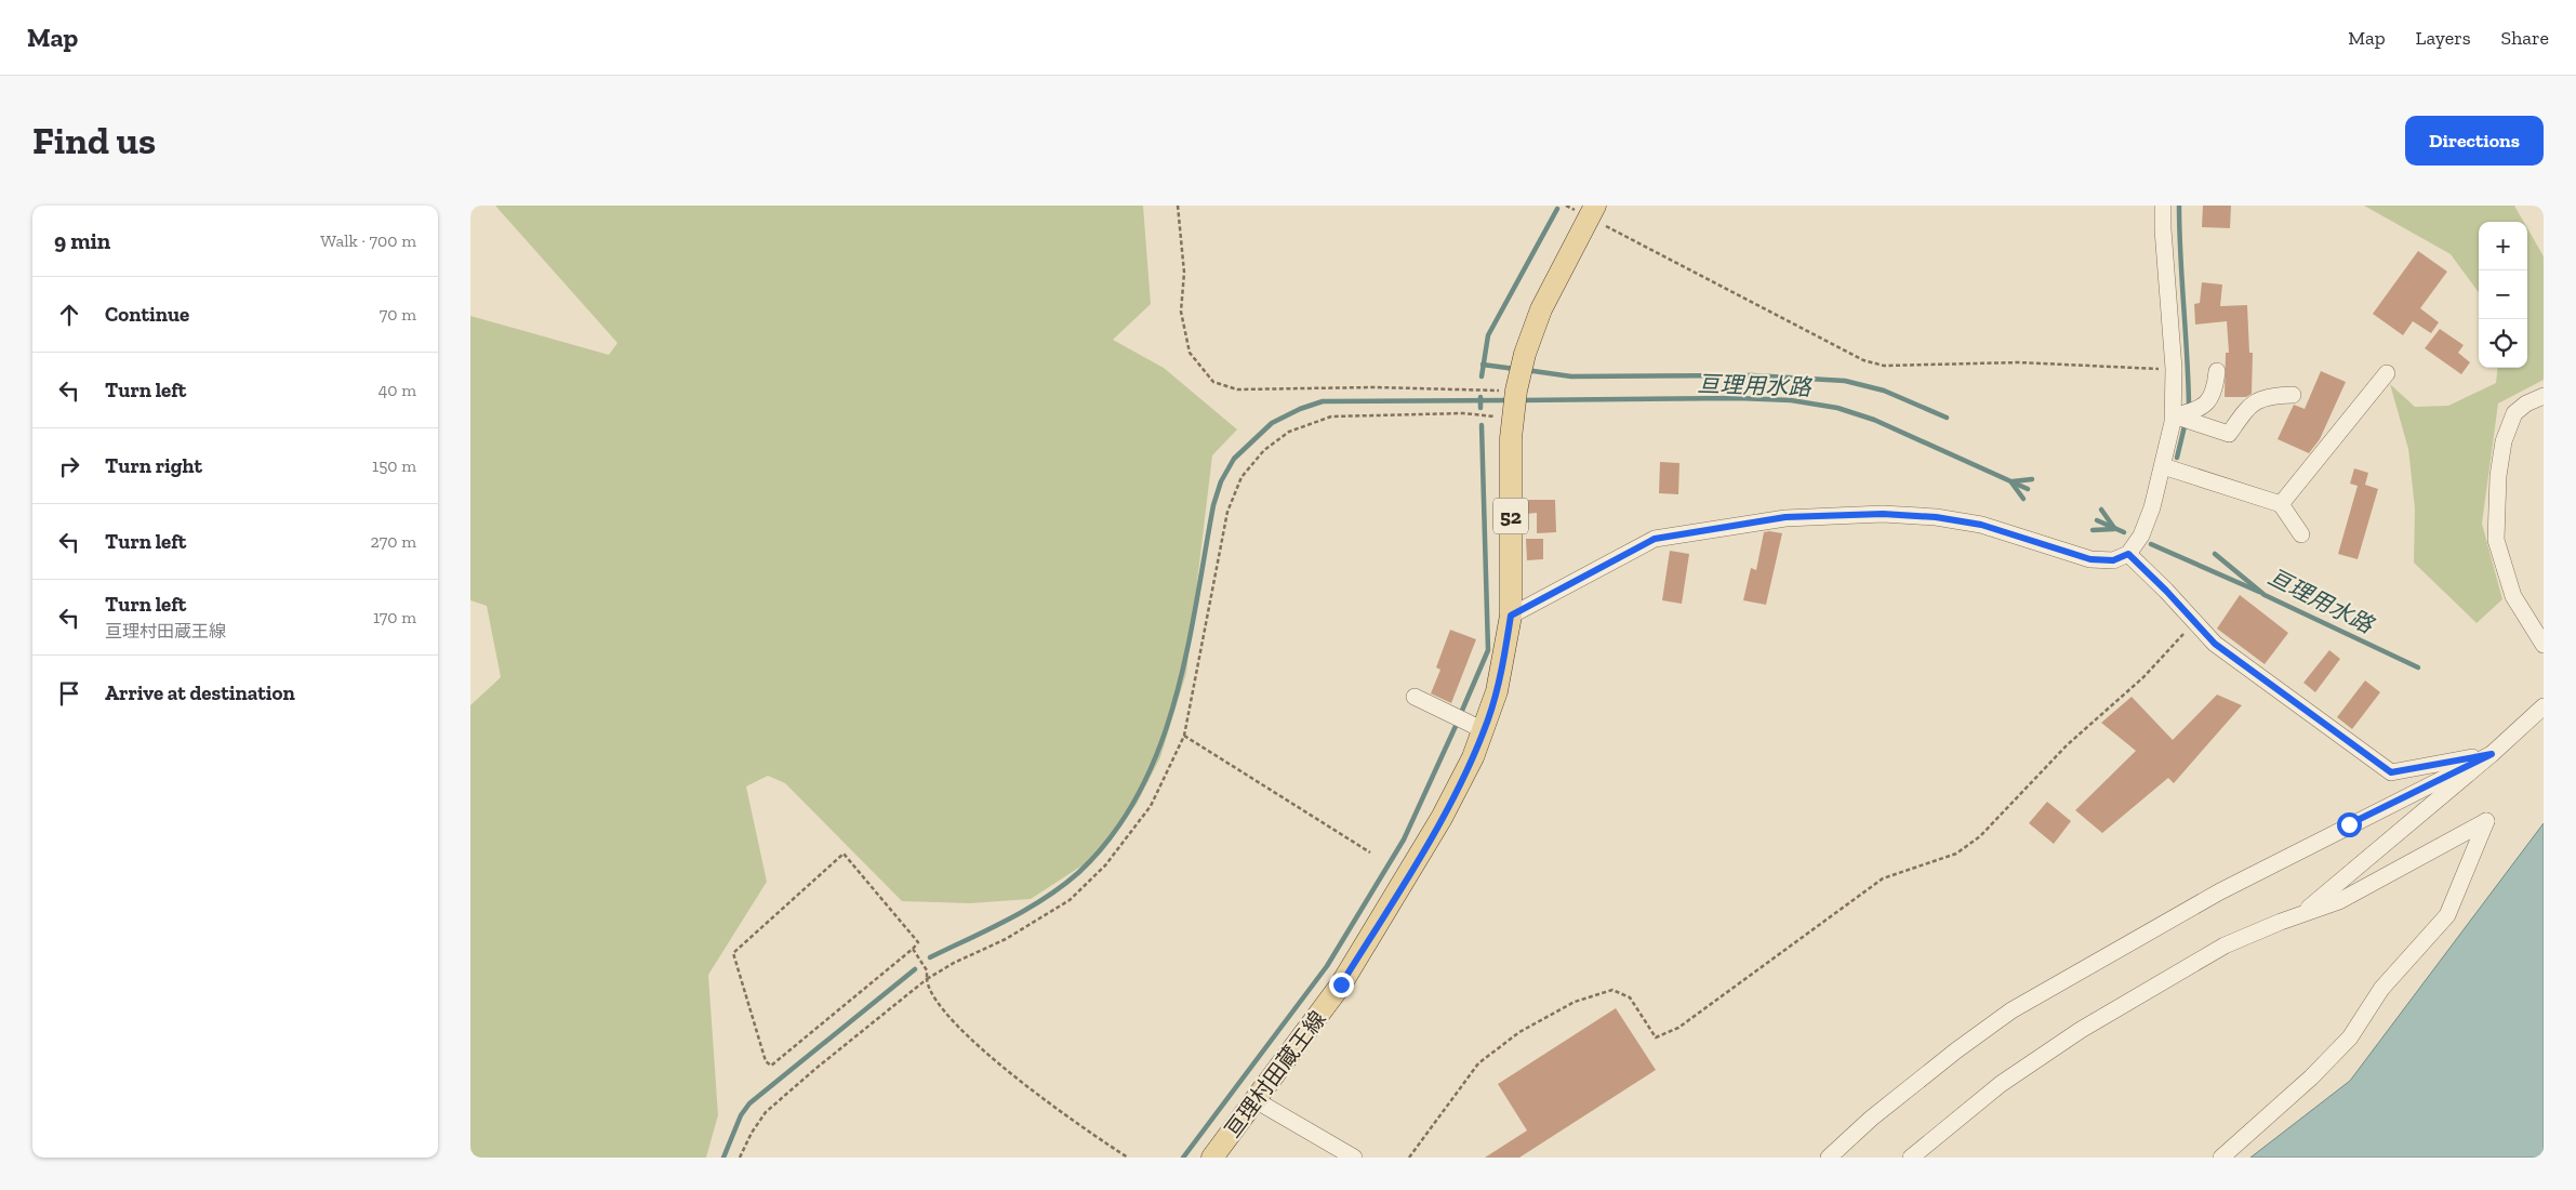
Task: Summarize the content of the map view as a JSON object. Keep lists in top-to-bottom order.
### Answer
{
  "streets": {
    "main road": ["52", "亘理村田蔵王線"]
  },
  "water": ["亘理用水路"],
  "page": {
    "header": "Map",
    "nav": ["Map", "Layers", "Share"],
    "buttons": "Directions",
    "title": "Find us",
    "heading": ["9 min", "Walk · 700 m"],
    "map_buttons": ["+", "−"],
    "list": [
      ["Continue", "70 m"],
      ["Turn left", "40 m"],
      ["Turn right", "150 m"],
      ["Turn left", "270 m"],
      ["Turn left", "亘理村田蔵王線", "170 m"],
      "Arrive at destination"
    ]
  }
}
